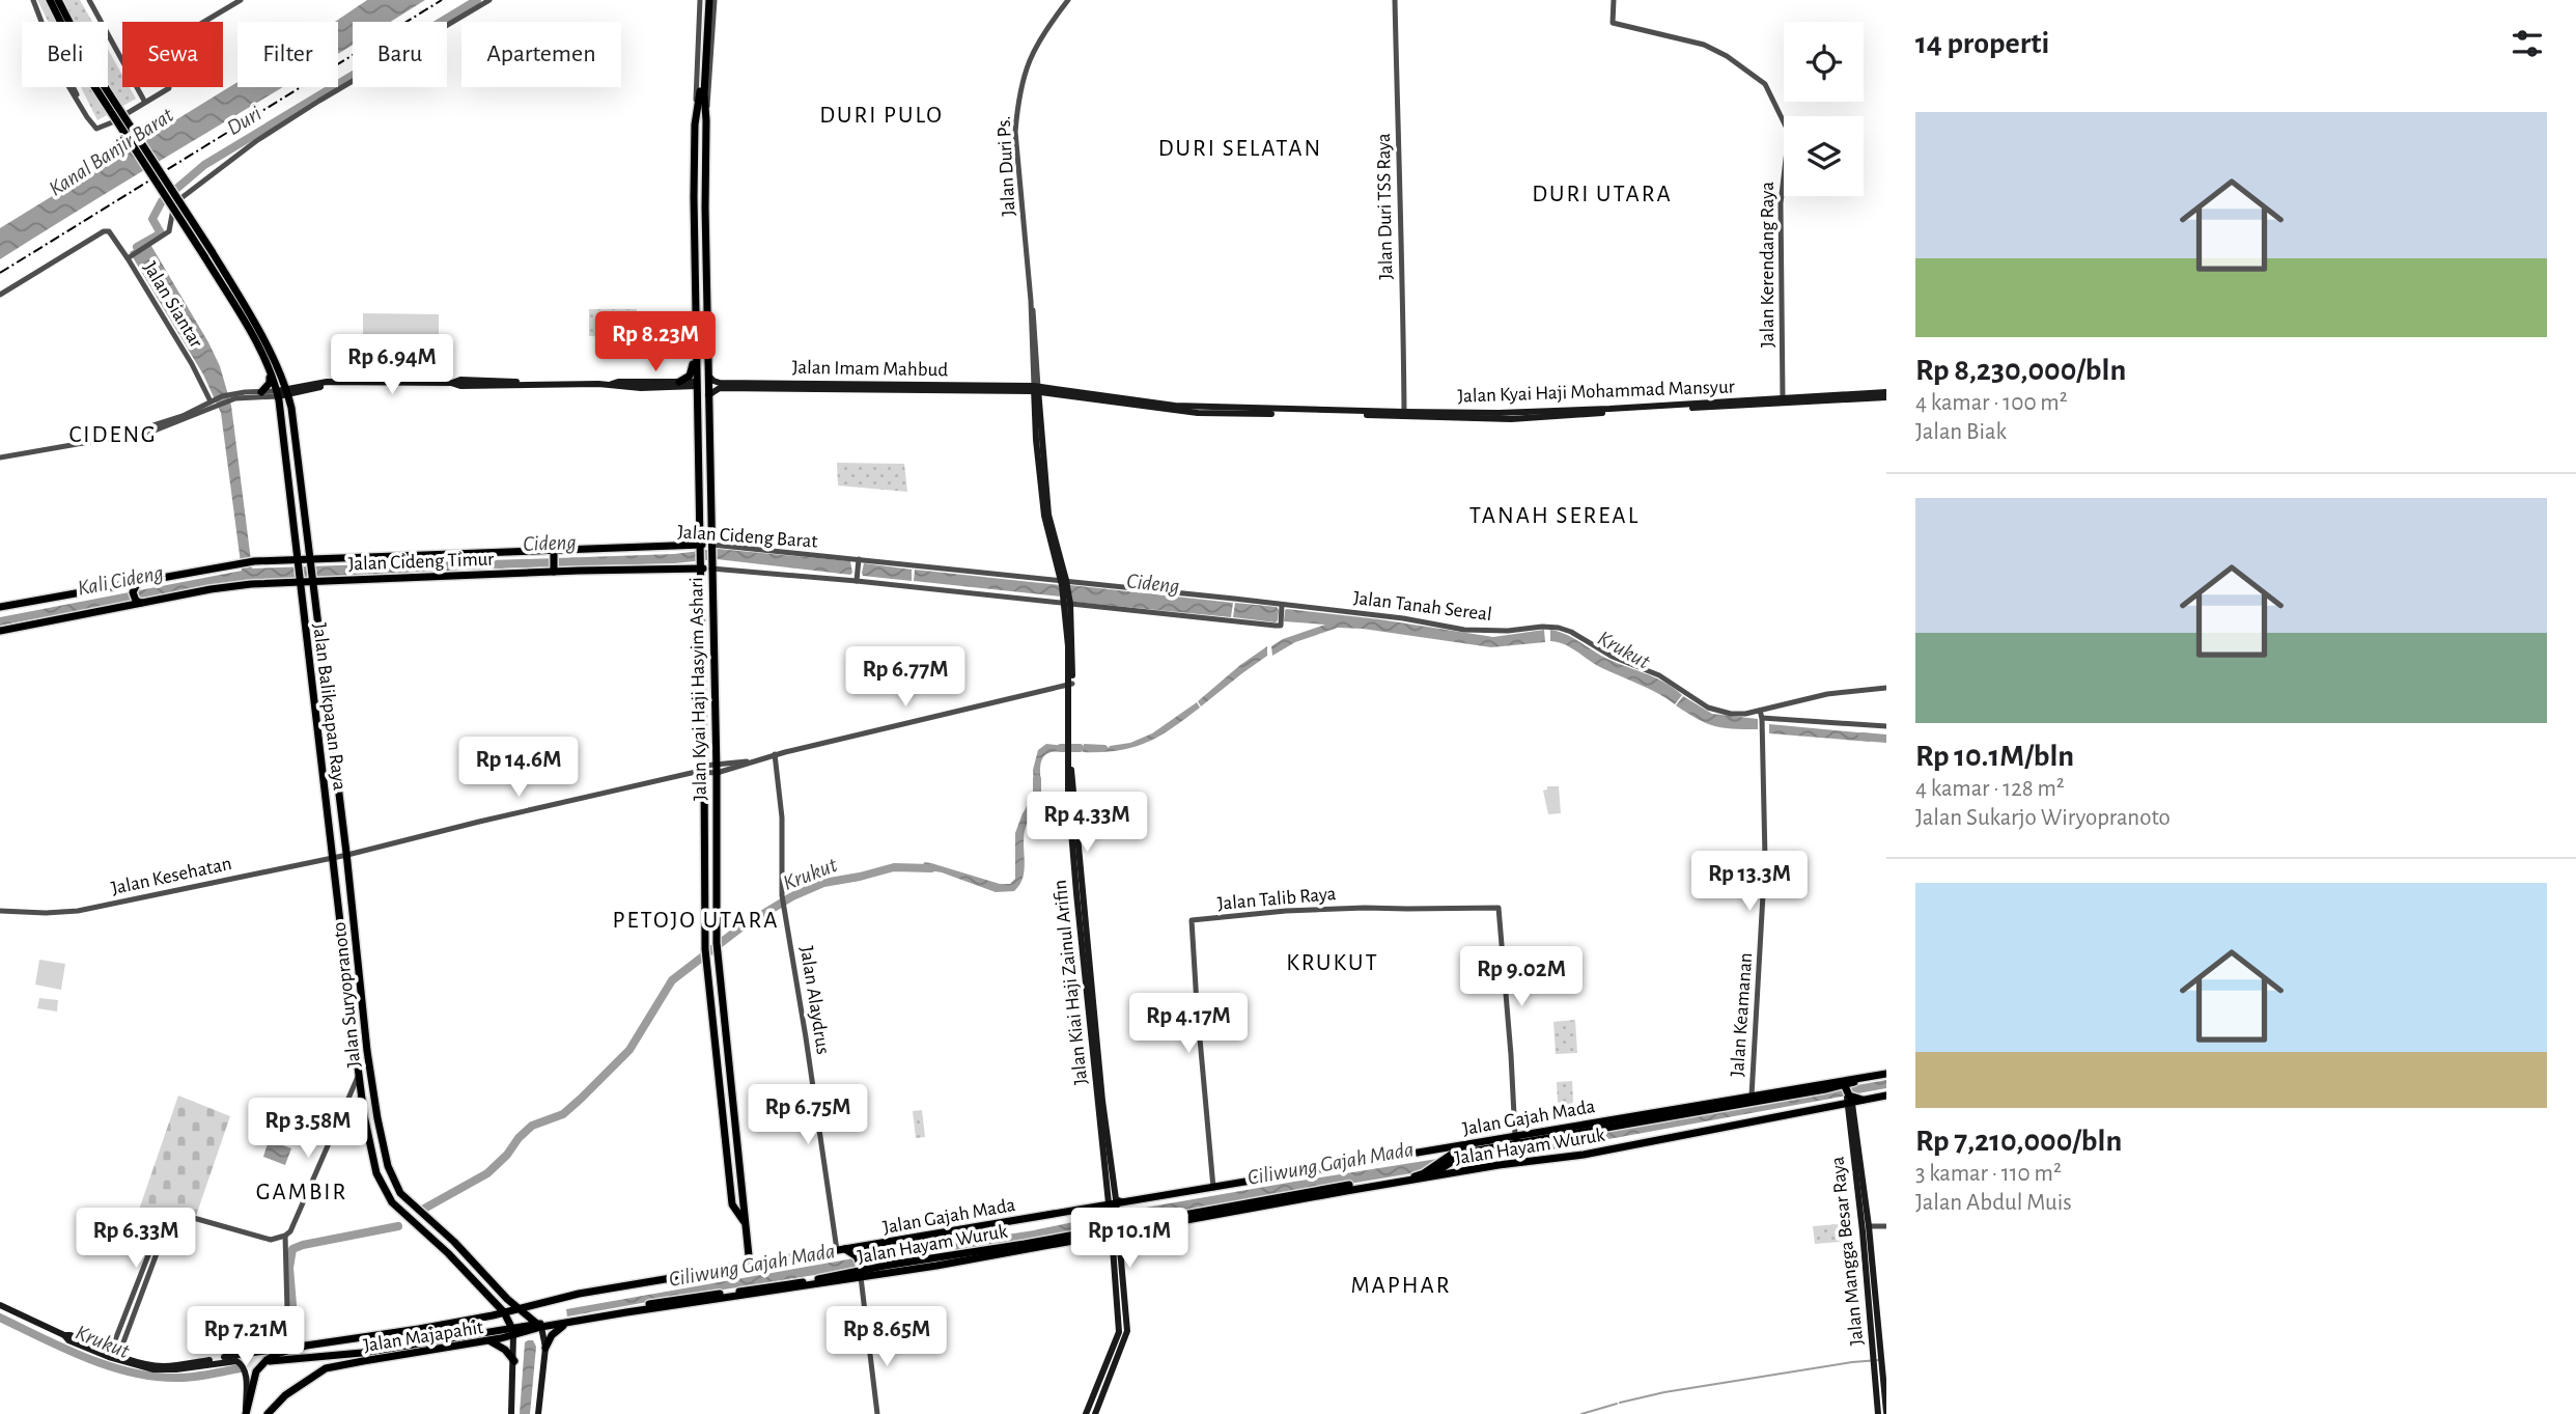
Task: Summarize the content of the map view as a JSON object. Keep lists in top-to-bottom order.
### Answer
{
  "streets": {
    "main road": [
      "Jalan Imam Mahbud",
      "Jalan Kyai Haji Mohammad Mansyur",
      "Jalan Cideng Barat",
      "Jalan Cideng Timur",
      "Jalan Kyai Haji Hasyim Ashari",
      "Jalan Balikpapan Raya",
      "Jalan Kiai Haji Zainul Arifin",
      "Jalan Suryopranoto",
      "Jalan Gajah Mada",
      "Jalan Hayam Wuruk",
      "Jalan Mangga Besar Raya",
      "Jalan Majapahit"
    ],
    "street": [
      "Jalan Duri Ps.",
      "Jalan Duri TSS Raya",
      "Jalan Kerendang Raya",
      "Jalan Siantar",
      "Jalan Tanah Sereal",
      "Jalan Kesehatan",
      "Jalan Talib Raya",
      "Jalan Alaydrus",
      "Jalan Keamanan"
    ]
  },
  "crossings": [
    ["Jalan Duri Ps.", "Jalan Imam Mahbud"],
    ["Jalan Duri Ps.", "Jalan Kyai Haji Mohammad Mansyur"],
    ["Jalan Duri TSS Raya", "Jalan Kyai Haji Mohammad Mansyur"],
    ["Jalan Kerendang Raya", "Jalan Kyai Haji Mohammad Mansyur"],
    ["Jalan Imam Mahbud", "Jalan Kyai Haji Mohammad Mansyur"],
    ["Jalan Imam Mahbud", "Jalan Kyai Haji Hasyim Ashari"],
    ["Jalan Cideng Barat", "Jalan Tanah Sereal"],
    ["Jalan Cideng Barat", "Jalan Kyai Haji Hasyim Ashari"],
    ["Jalan Cideng Barat", "Jalan Balikpapan Raya"],
    ["Jalan Cideng Timur", "Jalan Tanah Sereal"],
    ["Jalan Cideng Timur", "Jalan Kyai Haji Hasyim Ashari"],
    ["Jalan Cideng Timur", "Jalan Balikpapan Raya"],
    ["Jalan Tanah Sereal", "Jalan Keamanan"],
    ["Jalan Kyai Haji Hasyim Ashari", "Jalan Kesehatan"],
    ["Jalan Kyai Haji Hasyim Ashari", "Jalan Gajah Mada"],
    ["Jalan Balikpapan Raya", "Jalan Kesehatan"],
    ["Jalan Balikpapan Raya", "Jalan Suryopranoto"],
    ["Jalan Kesehatan", "Jalan Kiai Haji Zainul Arifin"],
    ["Jalan Kesehatan", "Jalan Suryopranoto"],
    ["Jalan Kesehatan", "Jalan Alaydrus"],
    ["Jalan Talib Raya", "Jalan Gajah Mada"],
    ["Jalan Kiai Haji Zainul Arifin", "Jalan Gajah Mada"],
    ["Jalan Kiai Haji Zainul Arifin", "Jalan Hayam Wuruk"],
    ["Jalan Suryopranoto", "Jalan Gajah Mada"],
    ["Jalan Suryopranoto", "Jalan Hayam Wuruk"],
    ["Jalan Alaydrus", "Jalan Gajah Mada"],
    ["Jalan Keamanan", "Jalan Gajah Mada"],
    ["Jalan Gajah Mada", "Jalan Hayam Wuruk"],
    ["Jalan Gajah Mada", "Jalan Mangga Besar Raya"],
    ["Jalan Hayam Wuruk", "Jalan Mangga Besar Raya"],
    ["Jalan Hayam Wuruk", "Jalan Majapahit"]
  ],
  "districts": [
    "DURI PULO",
    "DURI SELATAN",
    "DURI UTARA",
    "CIDENG",
    "TANAH SEREAL",
    "PETOJO UTARA",
    "KRUKUT",
    "GAMBIR",
    "MAPHAR"
  ],
  "water": [
    "Duri",
    "Kanal Banjir Barat",
    "Cideng",
    "Kali Cideng",
    "Krukut",
    "Ciliwung Gajah Mada"
  ],
  "page": {
    "heading": "14 properti",
    "chip": [
      "Beli",
      "Sewa",
      "Filter",
      "Baru",
      "Apartemen"
    ],
    "list": [
      {
        "name": "Rp 8,230,000/bln",
        "note": "4 kamar · 100 m² · Jalan Biak"
      },
      {
        "name": "Rp 10.1M/bln",
        "note": "4 kamar · 128 m² · Jalan Sukarjo Wiryopranoto"
      },
      {
        "name": "Rp 7,210,000/bln",
        "note": "3 kamar · 110 m² · Jalan Abdul Muis"
      }
    ],
    "price": [
      "Rp 8.23M",
      "Rp 6.94M",
      "Rp 6.77M",
      "Rp 14.6M",
      "Rp 4.33M",
      "Rp 13.3M",
      "Rp 9.02M",
      "Rp 4.17M",
      "Rp 6.75M",
      "Rp 3.58M",
      "Rp 6.33M",
      "Rp 10.1M",
      "Rp 7.21M",
      "Rp 8.65M"
    ]
  }
}
